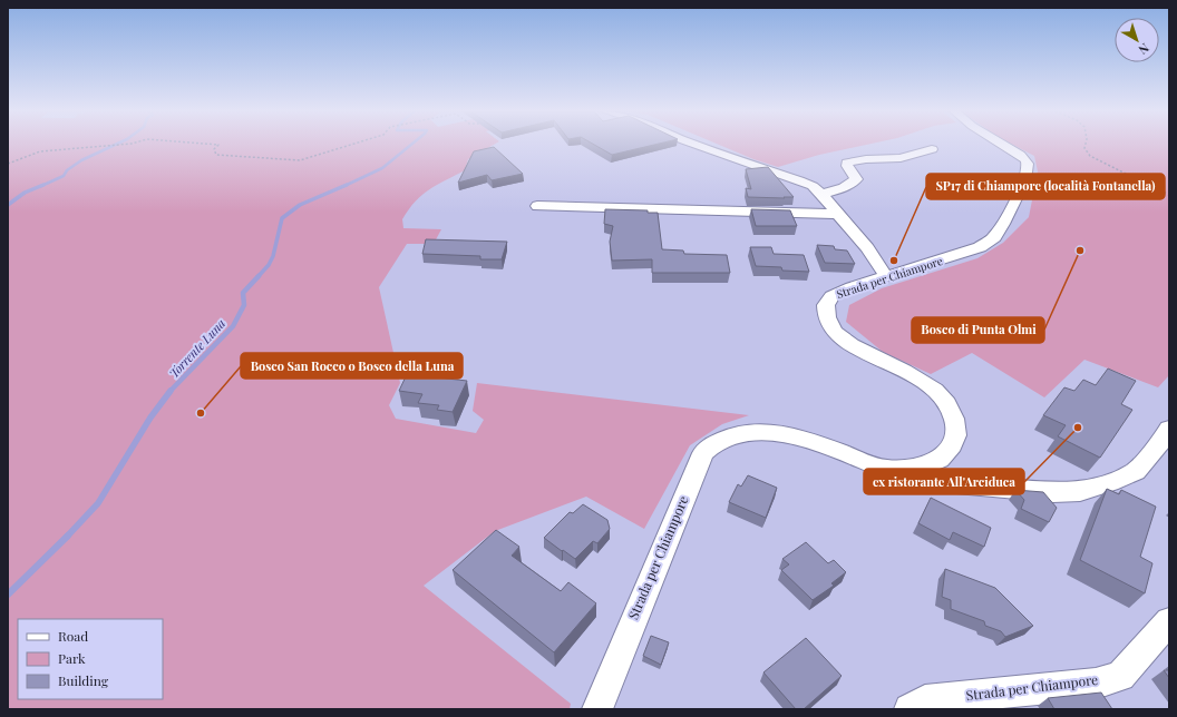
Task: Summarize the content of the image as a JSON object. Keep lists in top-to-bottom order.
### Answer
{
  "streets": {
    "street": ["Strada per Chiampore"]
  },
  "water": ["Torrente Luna"],
  "places": [
    "Bosco di Punta Olmi",
    "SP17 di Chiampore (località Fontanella)",
    "Bosco San Rocco o Bosco della Luna",
    "ex ristorante All'Arciduca"
  ],
  "legend": ["Road", "Park", "Building"],
  "north": "bottom right"
}
